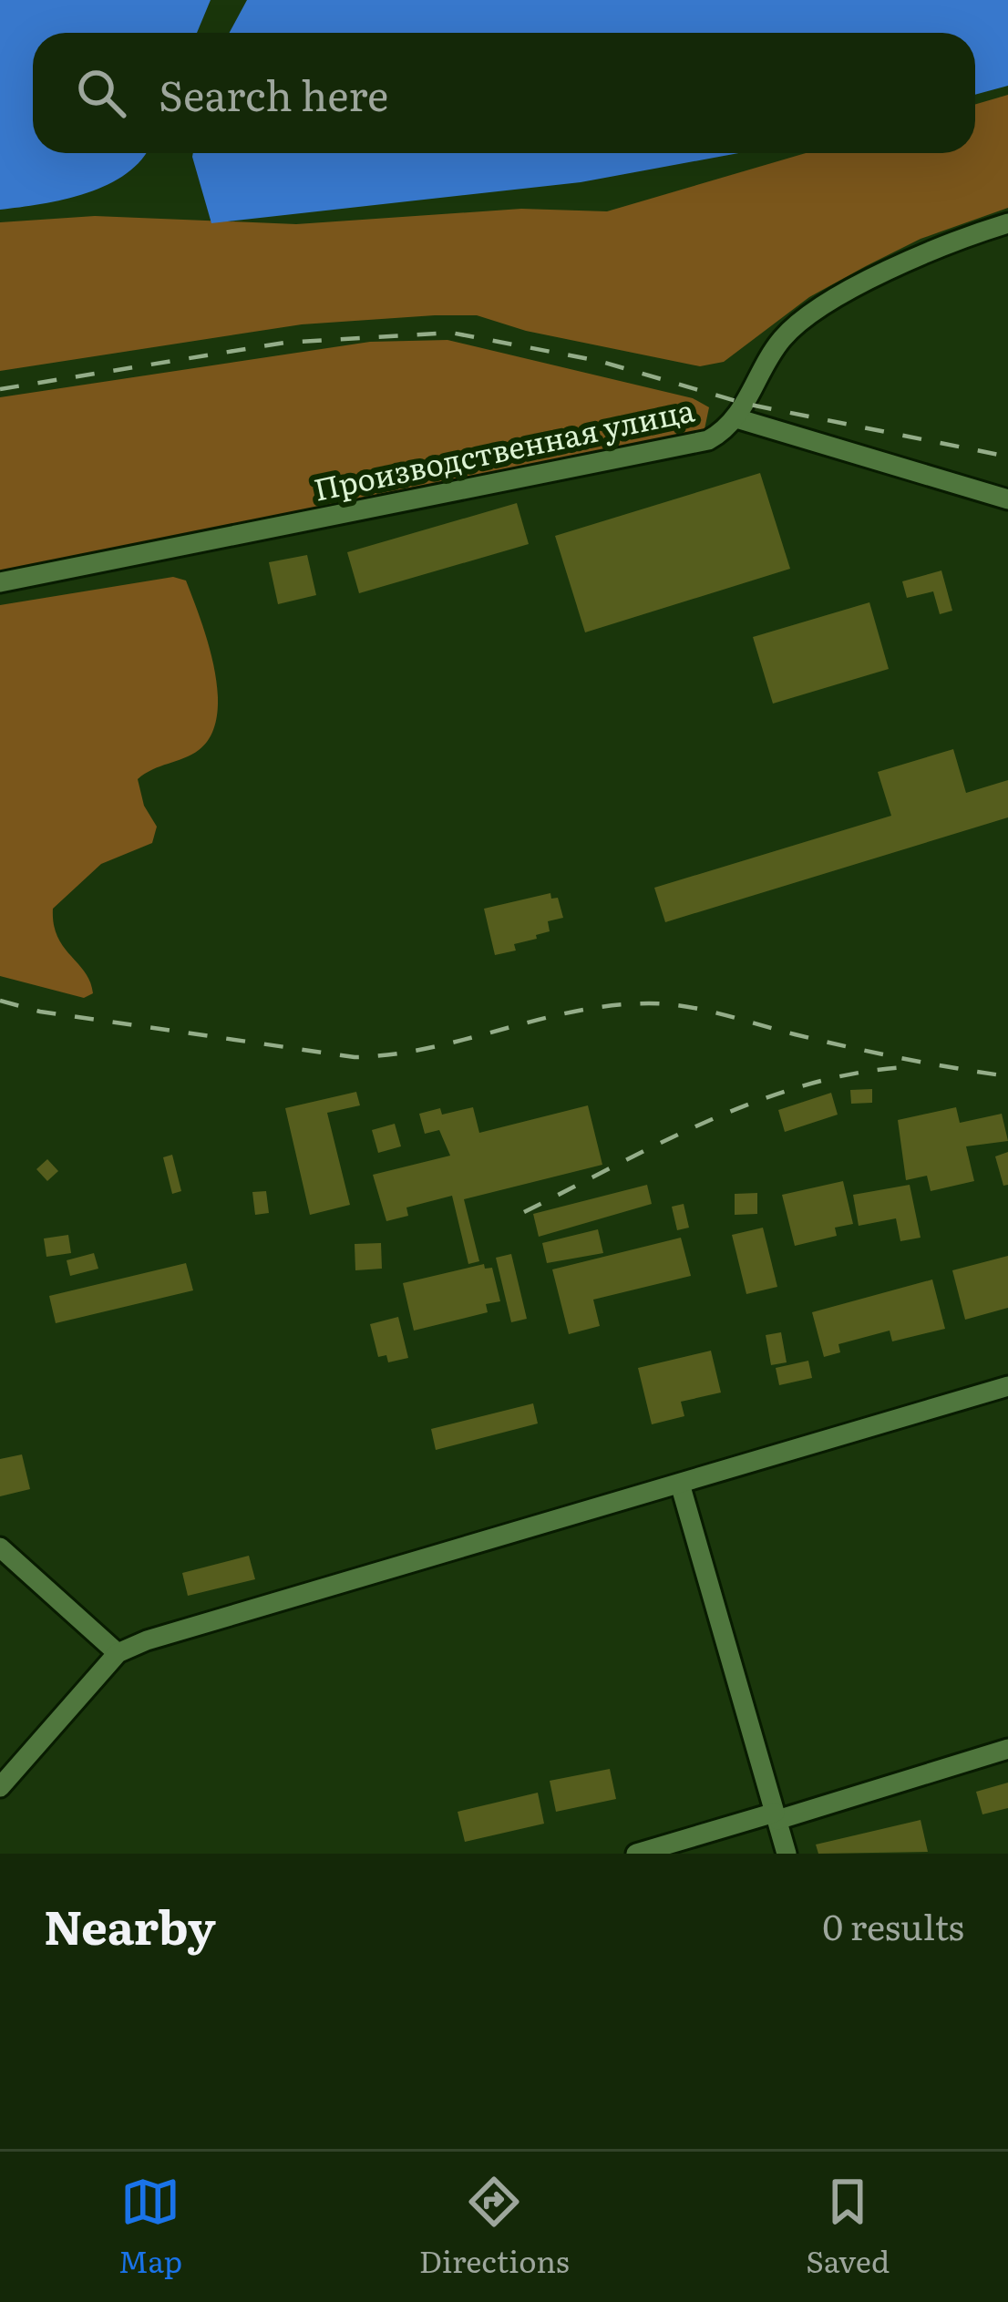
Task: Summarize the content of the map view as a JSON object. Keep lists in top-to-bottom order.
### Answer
{
  "streets": {
    "street": ["Производственная улица"]
  },
  "page": {
    "search": "Search here",
    "heading": ["Nearby", "0 results"],
    "nav": ["Map", "Directions", "Saved"]
  }
}
